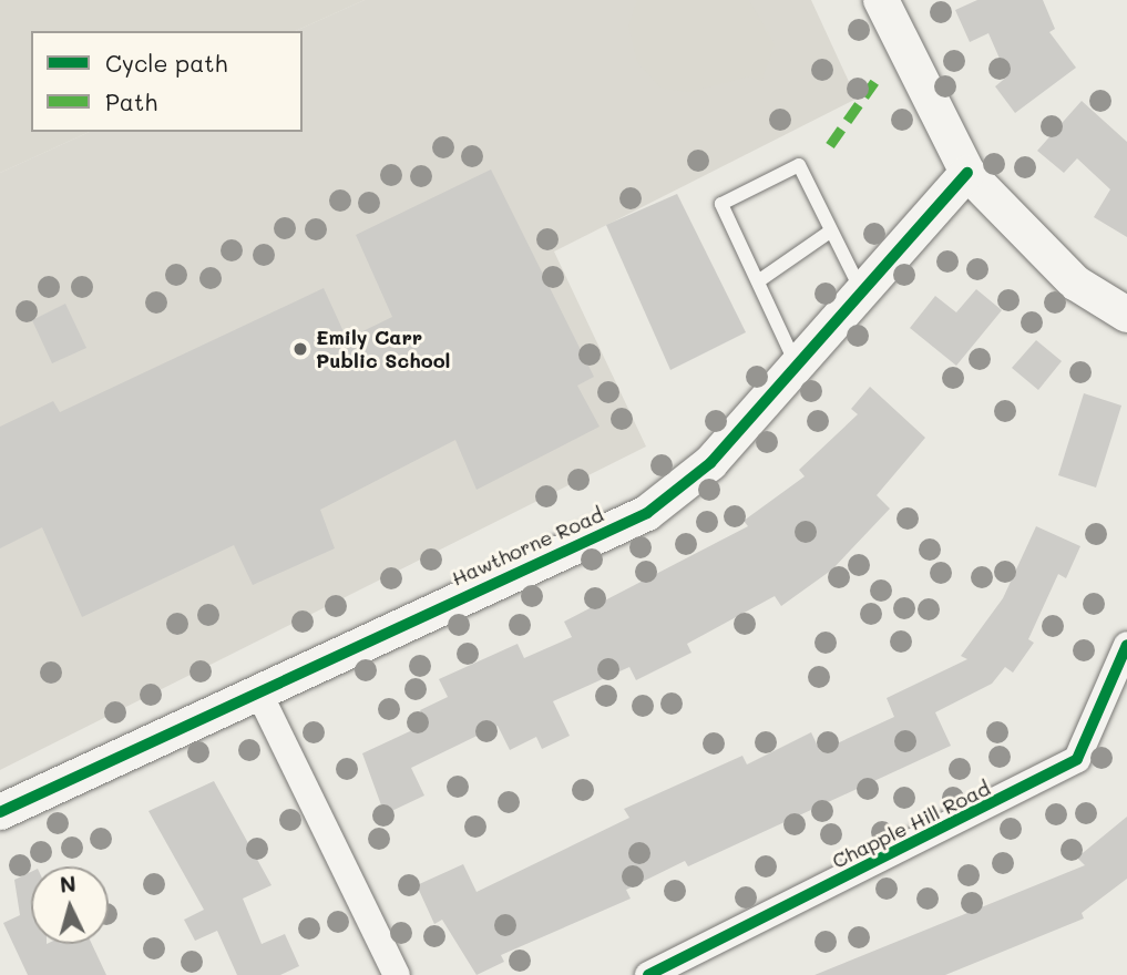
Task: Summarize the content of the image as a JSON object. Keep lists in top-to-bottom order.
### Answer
{
  "streets": {
    "street": ["Hawthorne Road", "Chapple Hill Road"]
  },
  "places": ["Emily Carr Public School"],
  "legend": ["Cycle path", "Path"],
  "north": "top"
}
